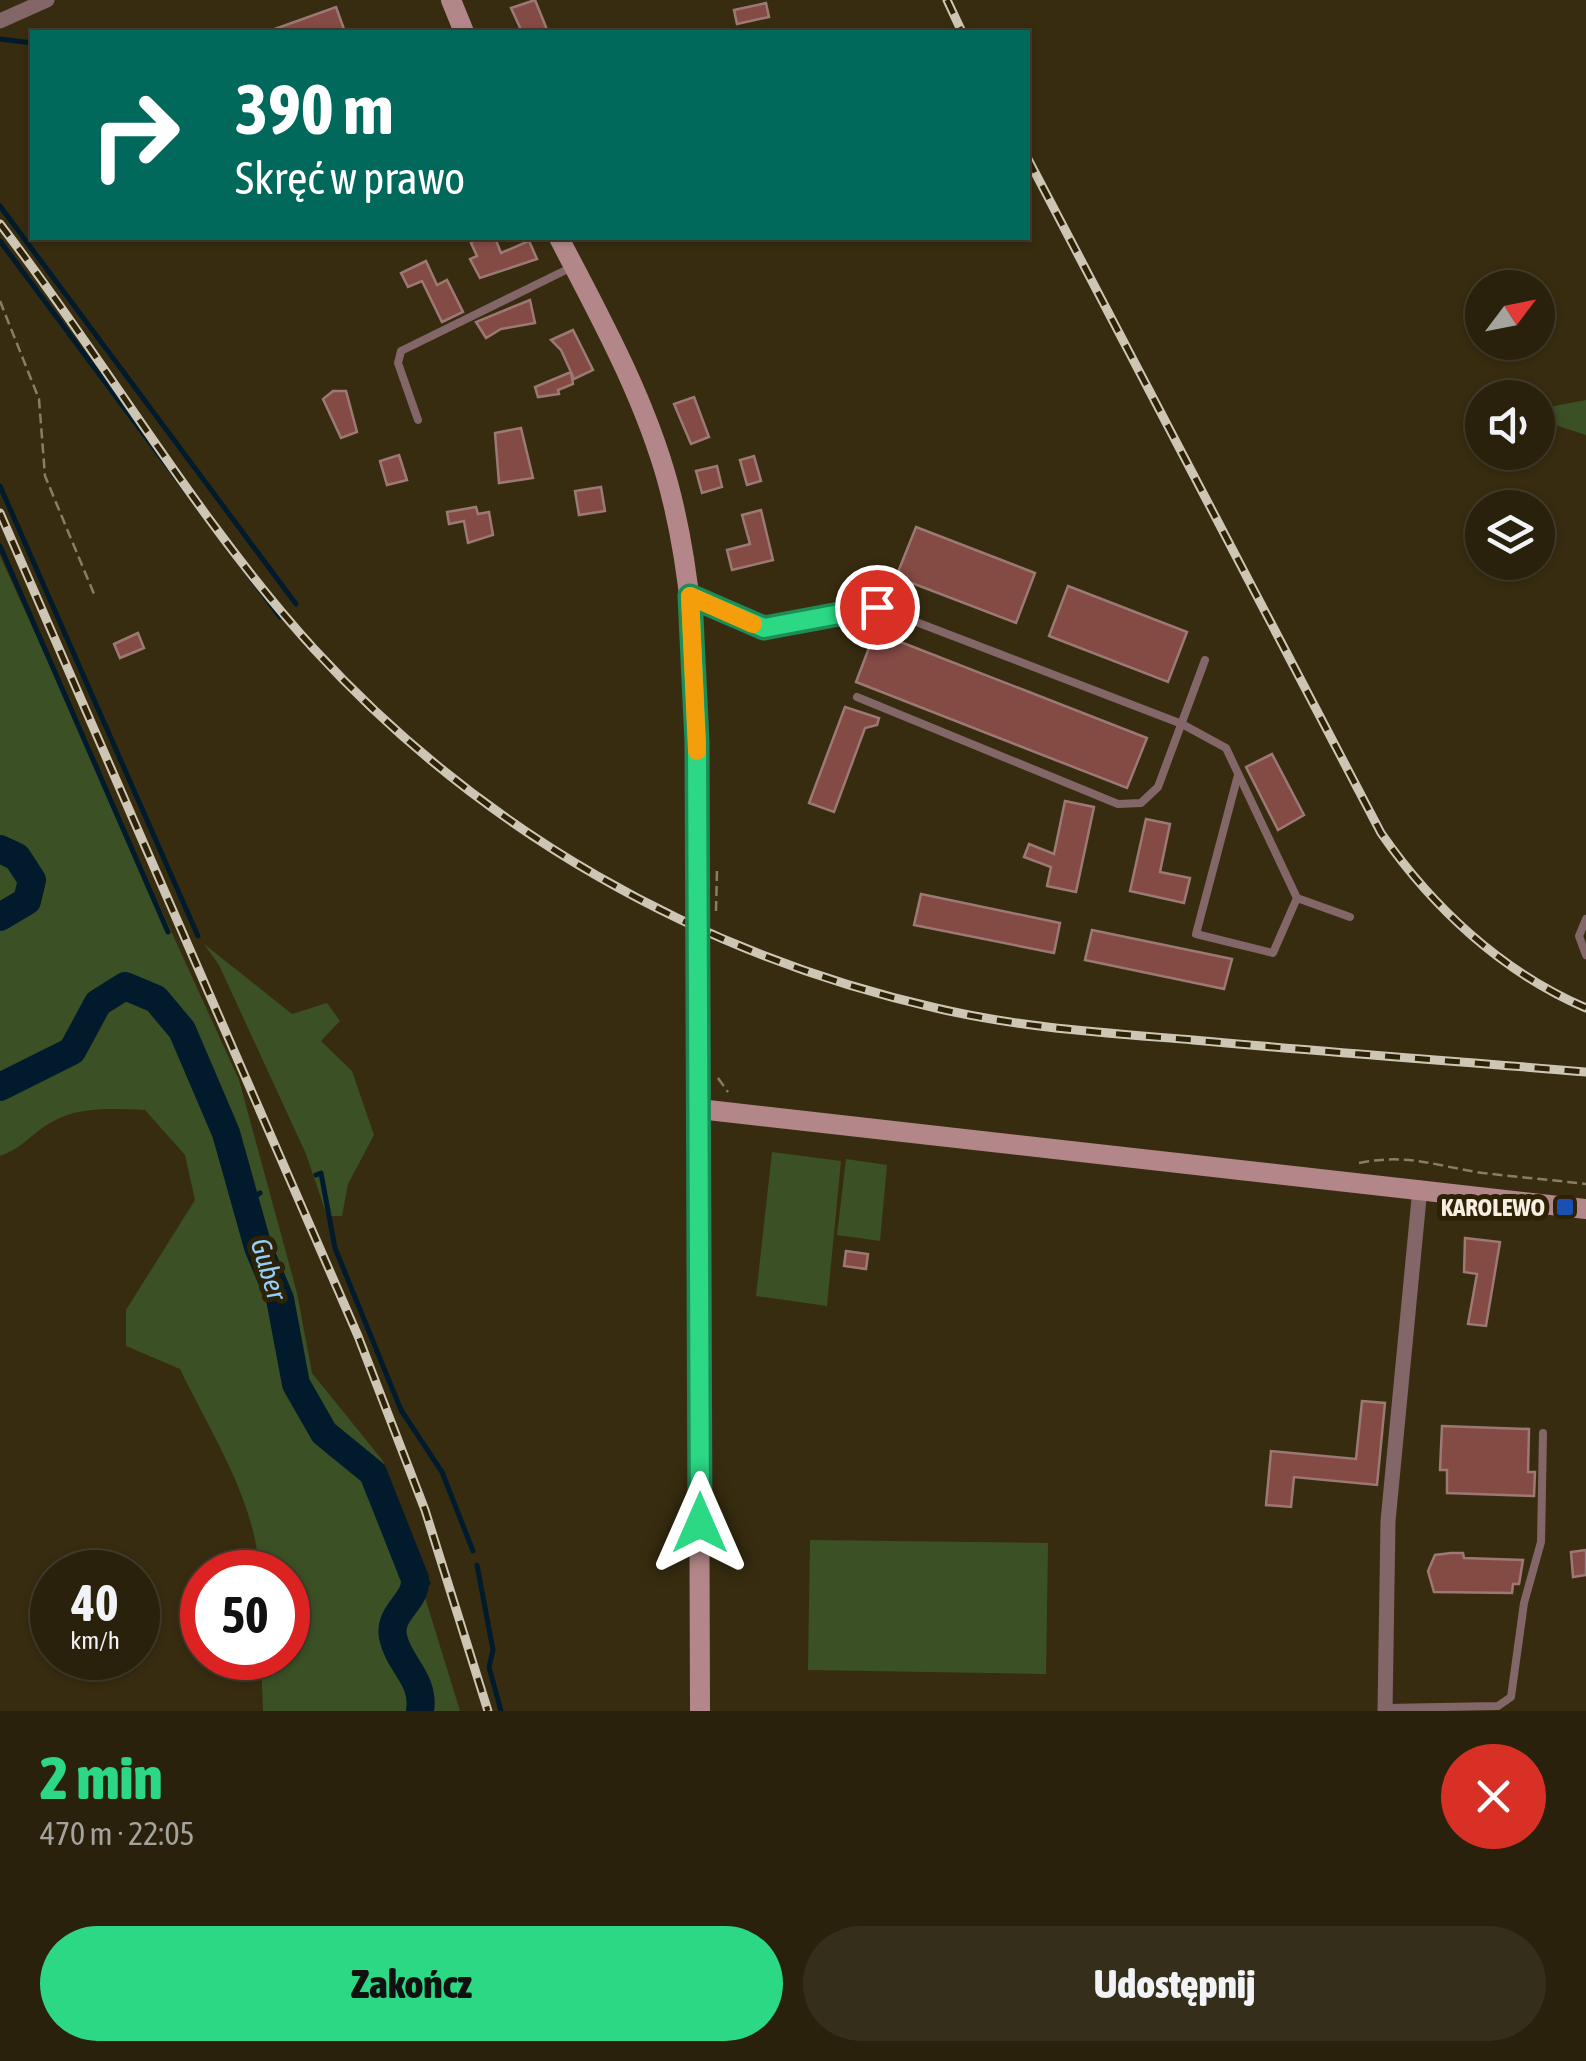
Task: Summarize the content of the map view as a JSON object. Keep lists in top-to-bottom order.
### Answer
{
  "water": ["Guber"],
  "places": {
    "transit": ["KAROLEWO"]
  },
  "north": "top right",
  "page": {
    "turn": ["390 m", "Skręć w prawo"],
    "speed": "40 km/h",
    "limit": "50",
    "heading": ["2 min", "470 m · 22:05"],
    "buttons": ["Zakończ", "Udostępnij"]
  }
}
